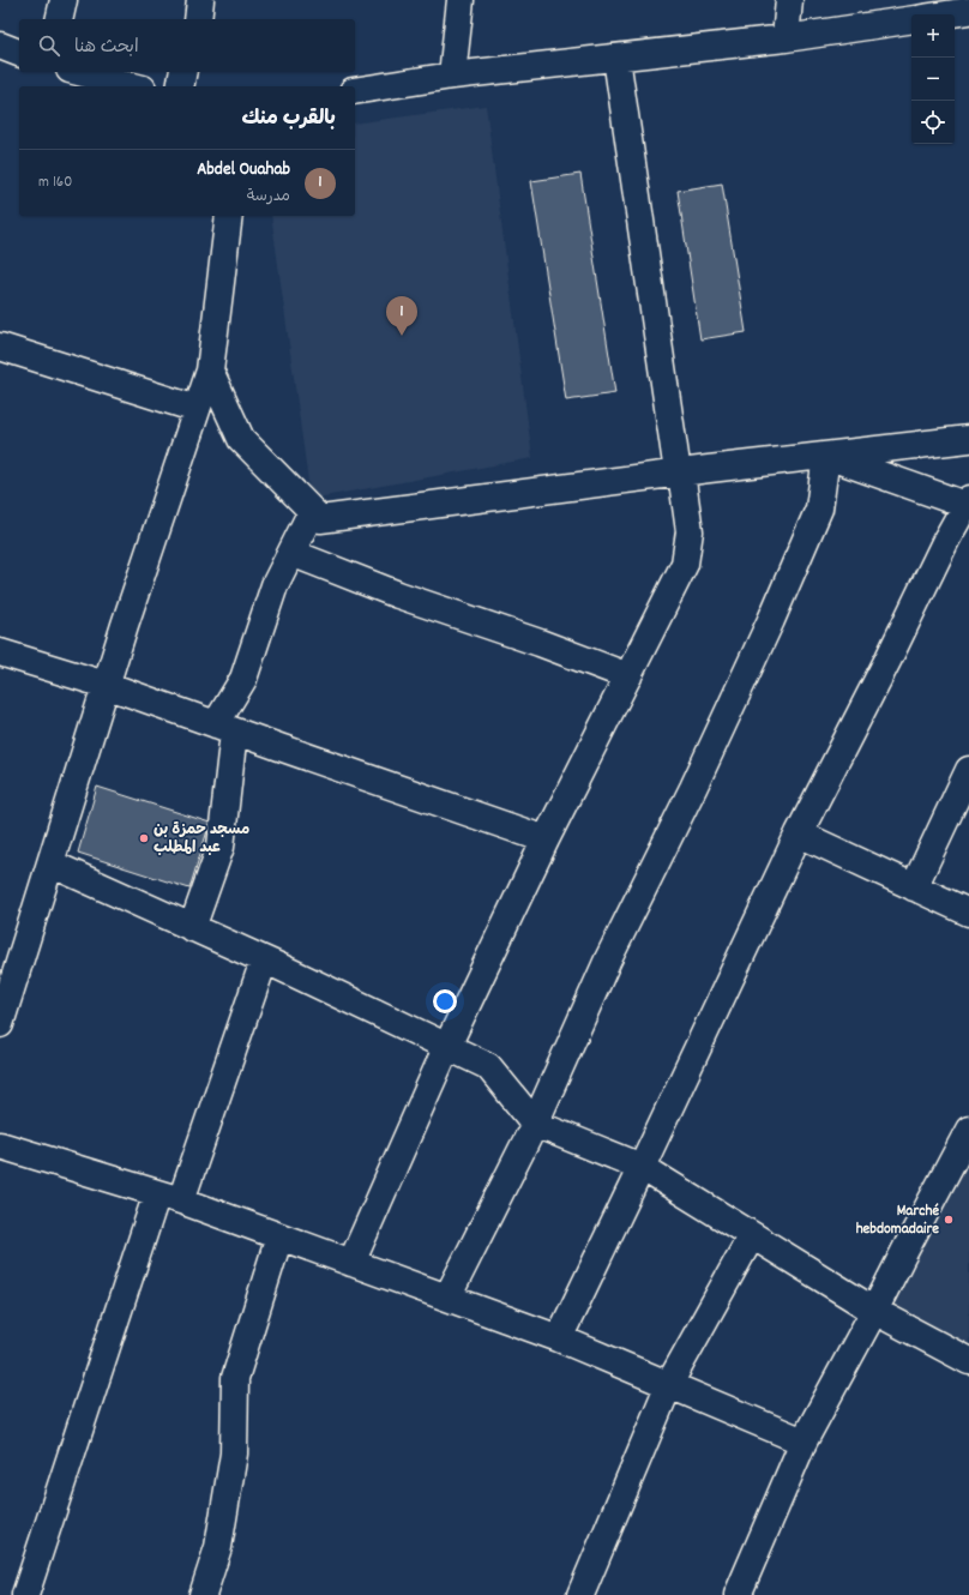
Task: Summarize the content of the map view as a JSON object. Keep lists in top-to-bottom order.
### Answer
{
  "places": ["مسجد حمزة بن عبد المطلب", "Marché hebdomadaire"],
  "page": {
    "map_buttons": ["+", "−"],
    "search": "ابحث هنا",
    "heading": "بالقرب منك",
    "list": [
      {
        "mark": "1",
        "name": "Abdel Ouahab",
        "note": "مدرسة",
        "value": "160 m"
      }
    ],
    "pins": "1"
  }
}
